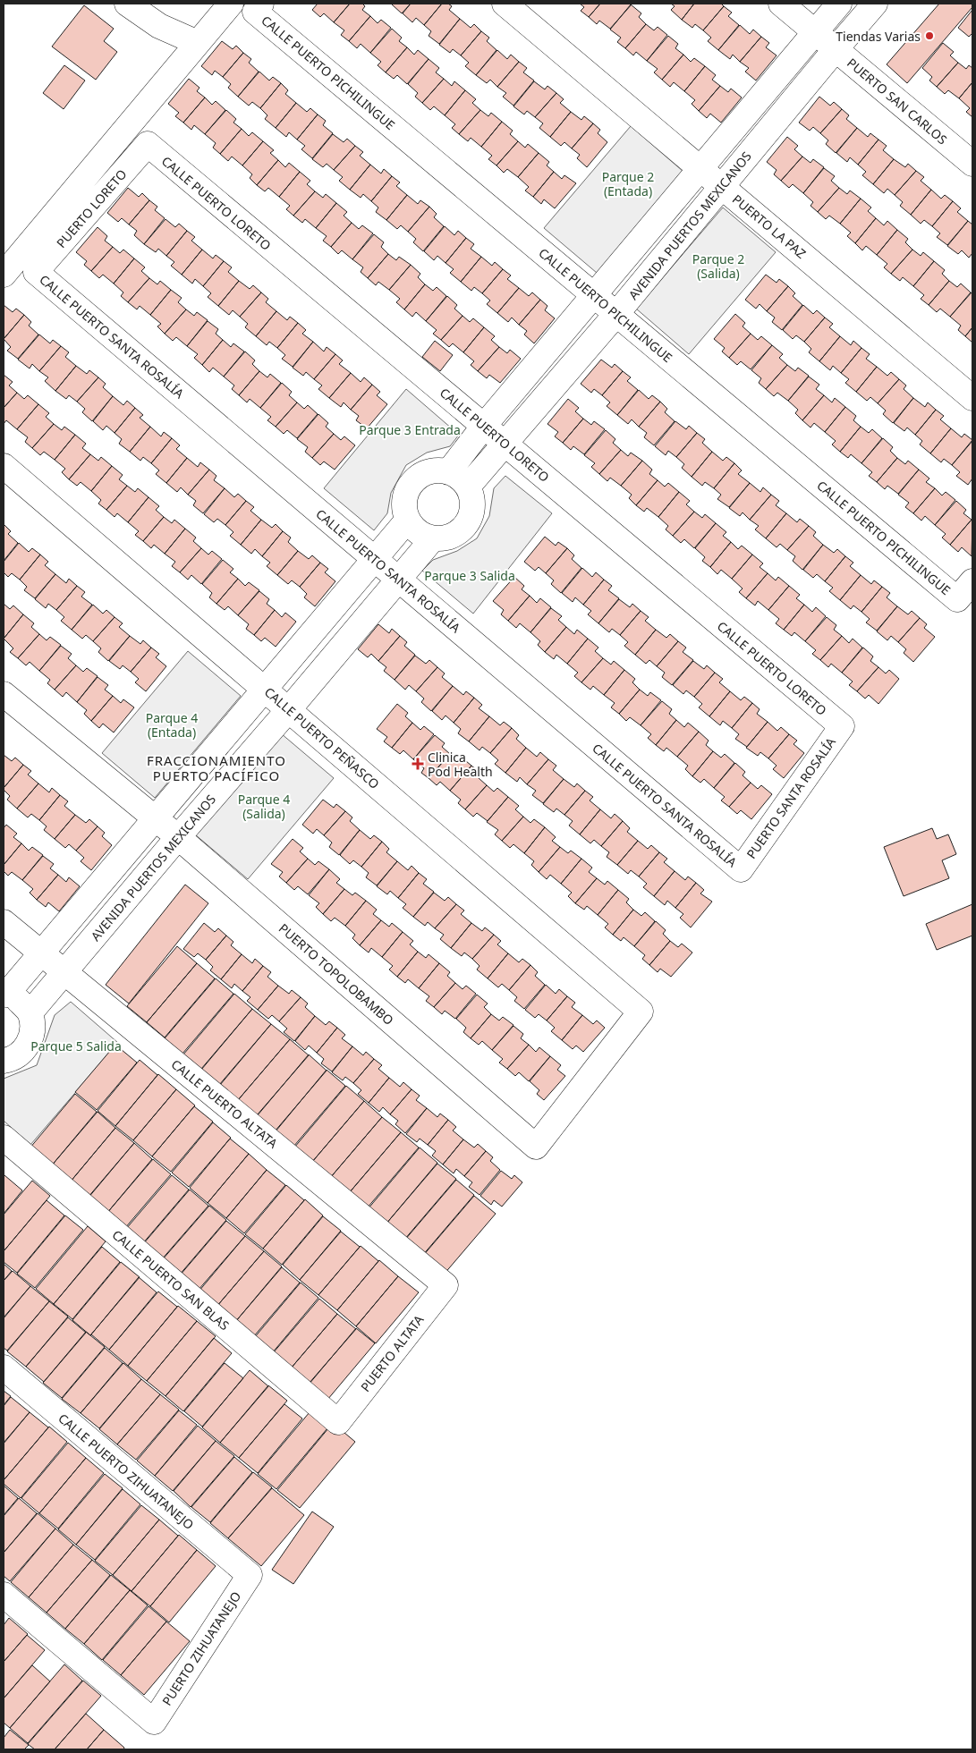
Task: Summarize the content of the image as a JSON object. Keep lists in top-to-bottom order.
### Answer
{
  "streets": {
    "street": [
      "CALLE PUERTO PICHILINGUE",
      "PUERTO SAN CARLOS",
      "CALLE PUERTO LORETO",
      "PUERTO LORETO",
      "AVENIDA PUERTOS MEXICANOS",
      "PUERTO LA PAZ",
      "CALLE PUERTO SANTA ROSALÍA",
      "CALLE PUERTO PEÑASCO",
      "PUERTO SANTA ROSALÍA",
      "PUERTO TOPOLOBAMBO",
      "CALLE PUERTO ALTATA",
      "CALLE PUERTO SAN BLAS",
      "PUERTO ALTATA",
      "CALLE PUERTO ZIHUATANEJO",
      "PUERTO ZIHUATANEJO"
    ]
  },
  "crossings": [
    ["CALLE PUERTO PICHILINGUE", "AVENIDA PUERTOS MEXICANOS"],
    ["PUERTO SAN CARLOS", "AVENIDA PUERTOS MEXICANOS"],
    ["CALLE PUERTO LORETO", "PUERTO LORETO"],
    ["CALLE PUERTO LORETO", "AVENIDA PUERTOS MEXICANOS"],
    ["CALLE PUERTO LORETO", "PUERTO SANTA ROSALÍA"],
    ["PUERTO LORETO", "CALLE PUERTO SANTA ROSALÍA"],
    ["AVENIDA PUERTOS MEXICANOS", "PUERTO LA PAZ"],
    ["AVENIDA PUERTOS MEXICANOS", "CALLE PUERTO SANTA ROSALÍA"],
    ["AVENIDA PUERTOS MEXICANOS", "CALLE PUERTO PEÑASCO"],
    ["AVENIDA PUERTOS MEXICANOS", "PUERTO TOPOLOBAMBO"],
    ["AVENIDA PUERTOS MEXICANOS", "CALLE PUERTO ALTATA"],
    ["CALLE PUERTO SANTA ROSALÍA", "PUERTO SANTA ROSALÍA"],
    ["CALLE PUERTO PEÑASCO", "PUERTO TOPOLOBAMBO"],
    ["CALLE PUERTO ALTATA", "PUERTO ALTATA"],
    ["CALLE PUERTO SAN BLAS", "PUERTO ALTATA"],
    ["CALLE PUERTO ZIHUATANEJO", "PUERTO ZIHUATANEJO"]
  ],
  "districts": ["FRACCIONAMIENTO PUERTO PACÍFICO"],
  "parks": [
    "Parque 2 (Entada)",
    "Parque 2 (Salida)",
    "Parque 3 Entrada",
    "Parque 3 Salida",
    "Parque 4 (Entada)",
    "Parque 4 (Salida)",
    "Parque 5 Salida"
  ],
  "places": {
    "other": ["Tiendas Varias"],
    "health": ["Clinica Pod Health"]
  }
}
